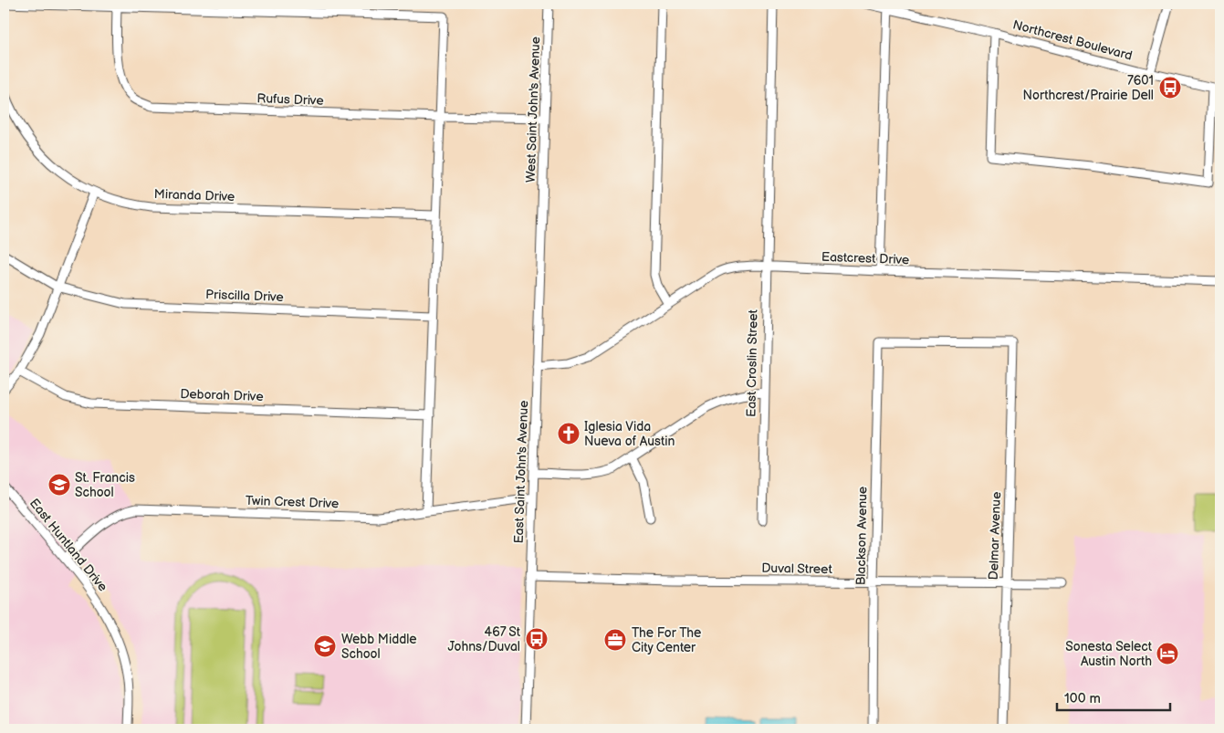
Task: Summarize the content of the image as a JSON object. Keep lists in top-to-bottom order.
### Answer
{
  "streets": {
    "street": [
      "Northcrest Boulevard",
      "Rufus Drive",
      "West Saint John's Avenue",
      "Miranda Drive",
      "Eastcrest Drive",
      "Priscilla Drive",
      "East Croslin Street",
      "Deborah Drive",
      "East Saint John's Avenue",
      "Twin Crest Drive",
      "Blackson Avenue",
      "Delmar Avenue",
      "East Huntland Drive",
      "Duval Street"
    ]
  },
  "crossings": [
    ["Rufus Drive", "West Saint John's Avenue"],
    ["West Saint John's Avenue", "East Saint John's Avenue"],
    ["Eastcrest Drive", "East Croslin Street"],
    ["Eastcrest Drive", "East Saint John's Avenue"],
    ["East Saint John's Avenue", "Twin Crest Drive"],
    ["East Saint John's Avenue", "Duval Street"],
    ["Twin Crest Drive", "East Huntland Drive"],
    ["Blackson Avenue", "Delmar Avenue"],
    ["Blackson Avenue", "Duval Street"],
    ["Delmar Avenue", "Duval Street"]
  ],
  "places": {
    "bus stop": ["7601 Northcrest/Prairie Dell", "467 St Johns/Duval"],
    "church": ["Iglesia Vida Nueva of Austin"],
    "school or university": ["St. Francis School", "Webb Middle School"],
    "office": ["The For The City Center"],
    "hotel": ["Sonesta Select Austin North"]
  },
  "scale_bar": "100 m"
}
